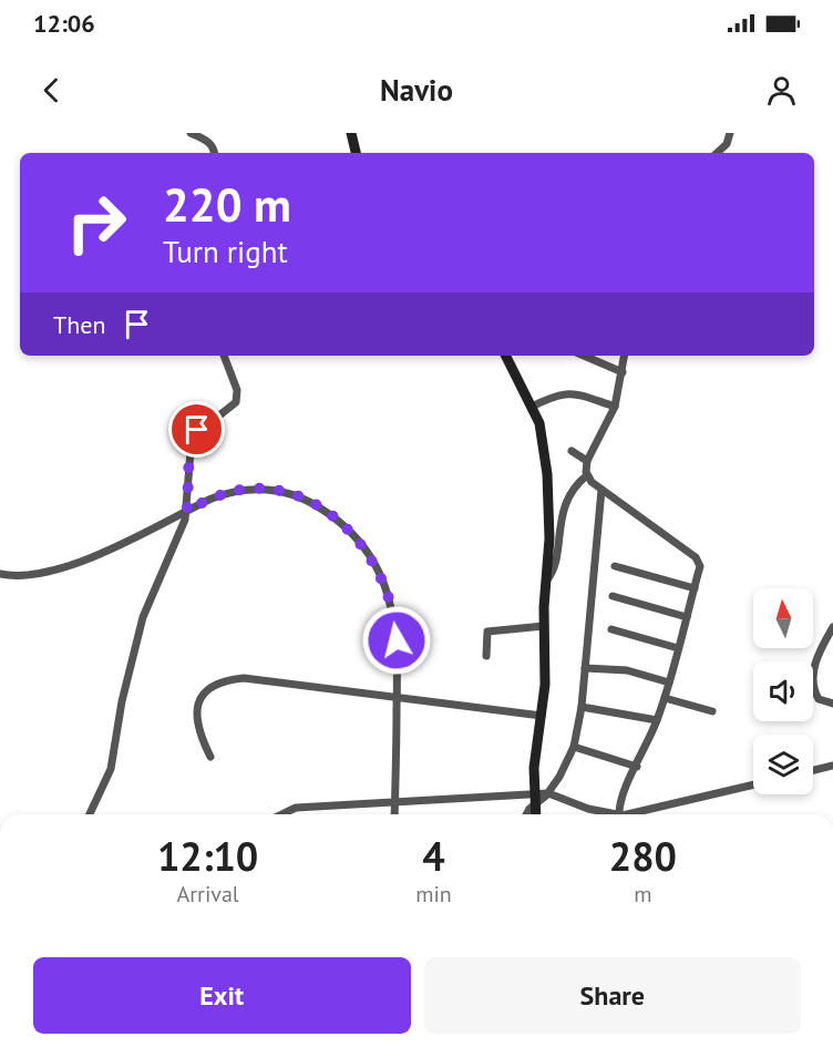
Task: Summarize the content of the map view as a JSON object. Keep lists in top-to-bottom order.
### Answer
{
  "north": "top",
  "page": {
    "status": "12:06",
    "header": "Navio",
    "turn": ["220 m", "Turn right"],
    "then": "Then",
    "eta": [
      "12:10",
      "Arrival",
      "4",
      "min",
      "280",
      "m"
    ],
    "buttons": ["Exit", "Share"]
  }
}
